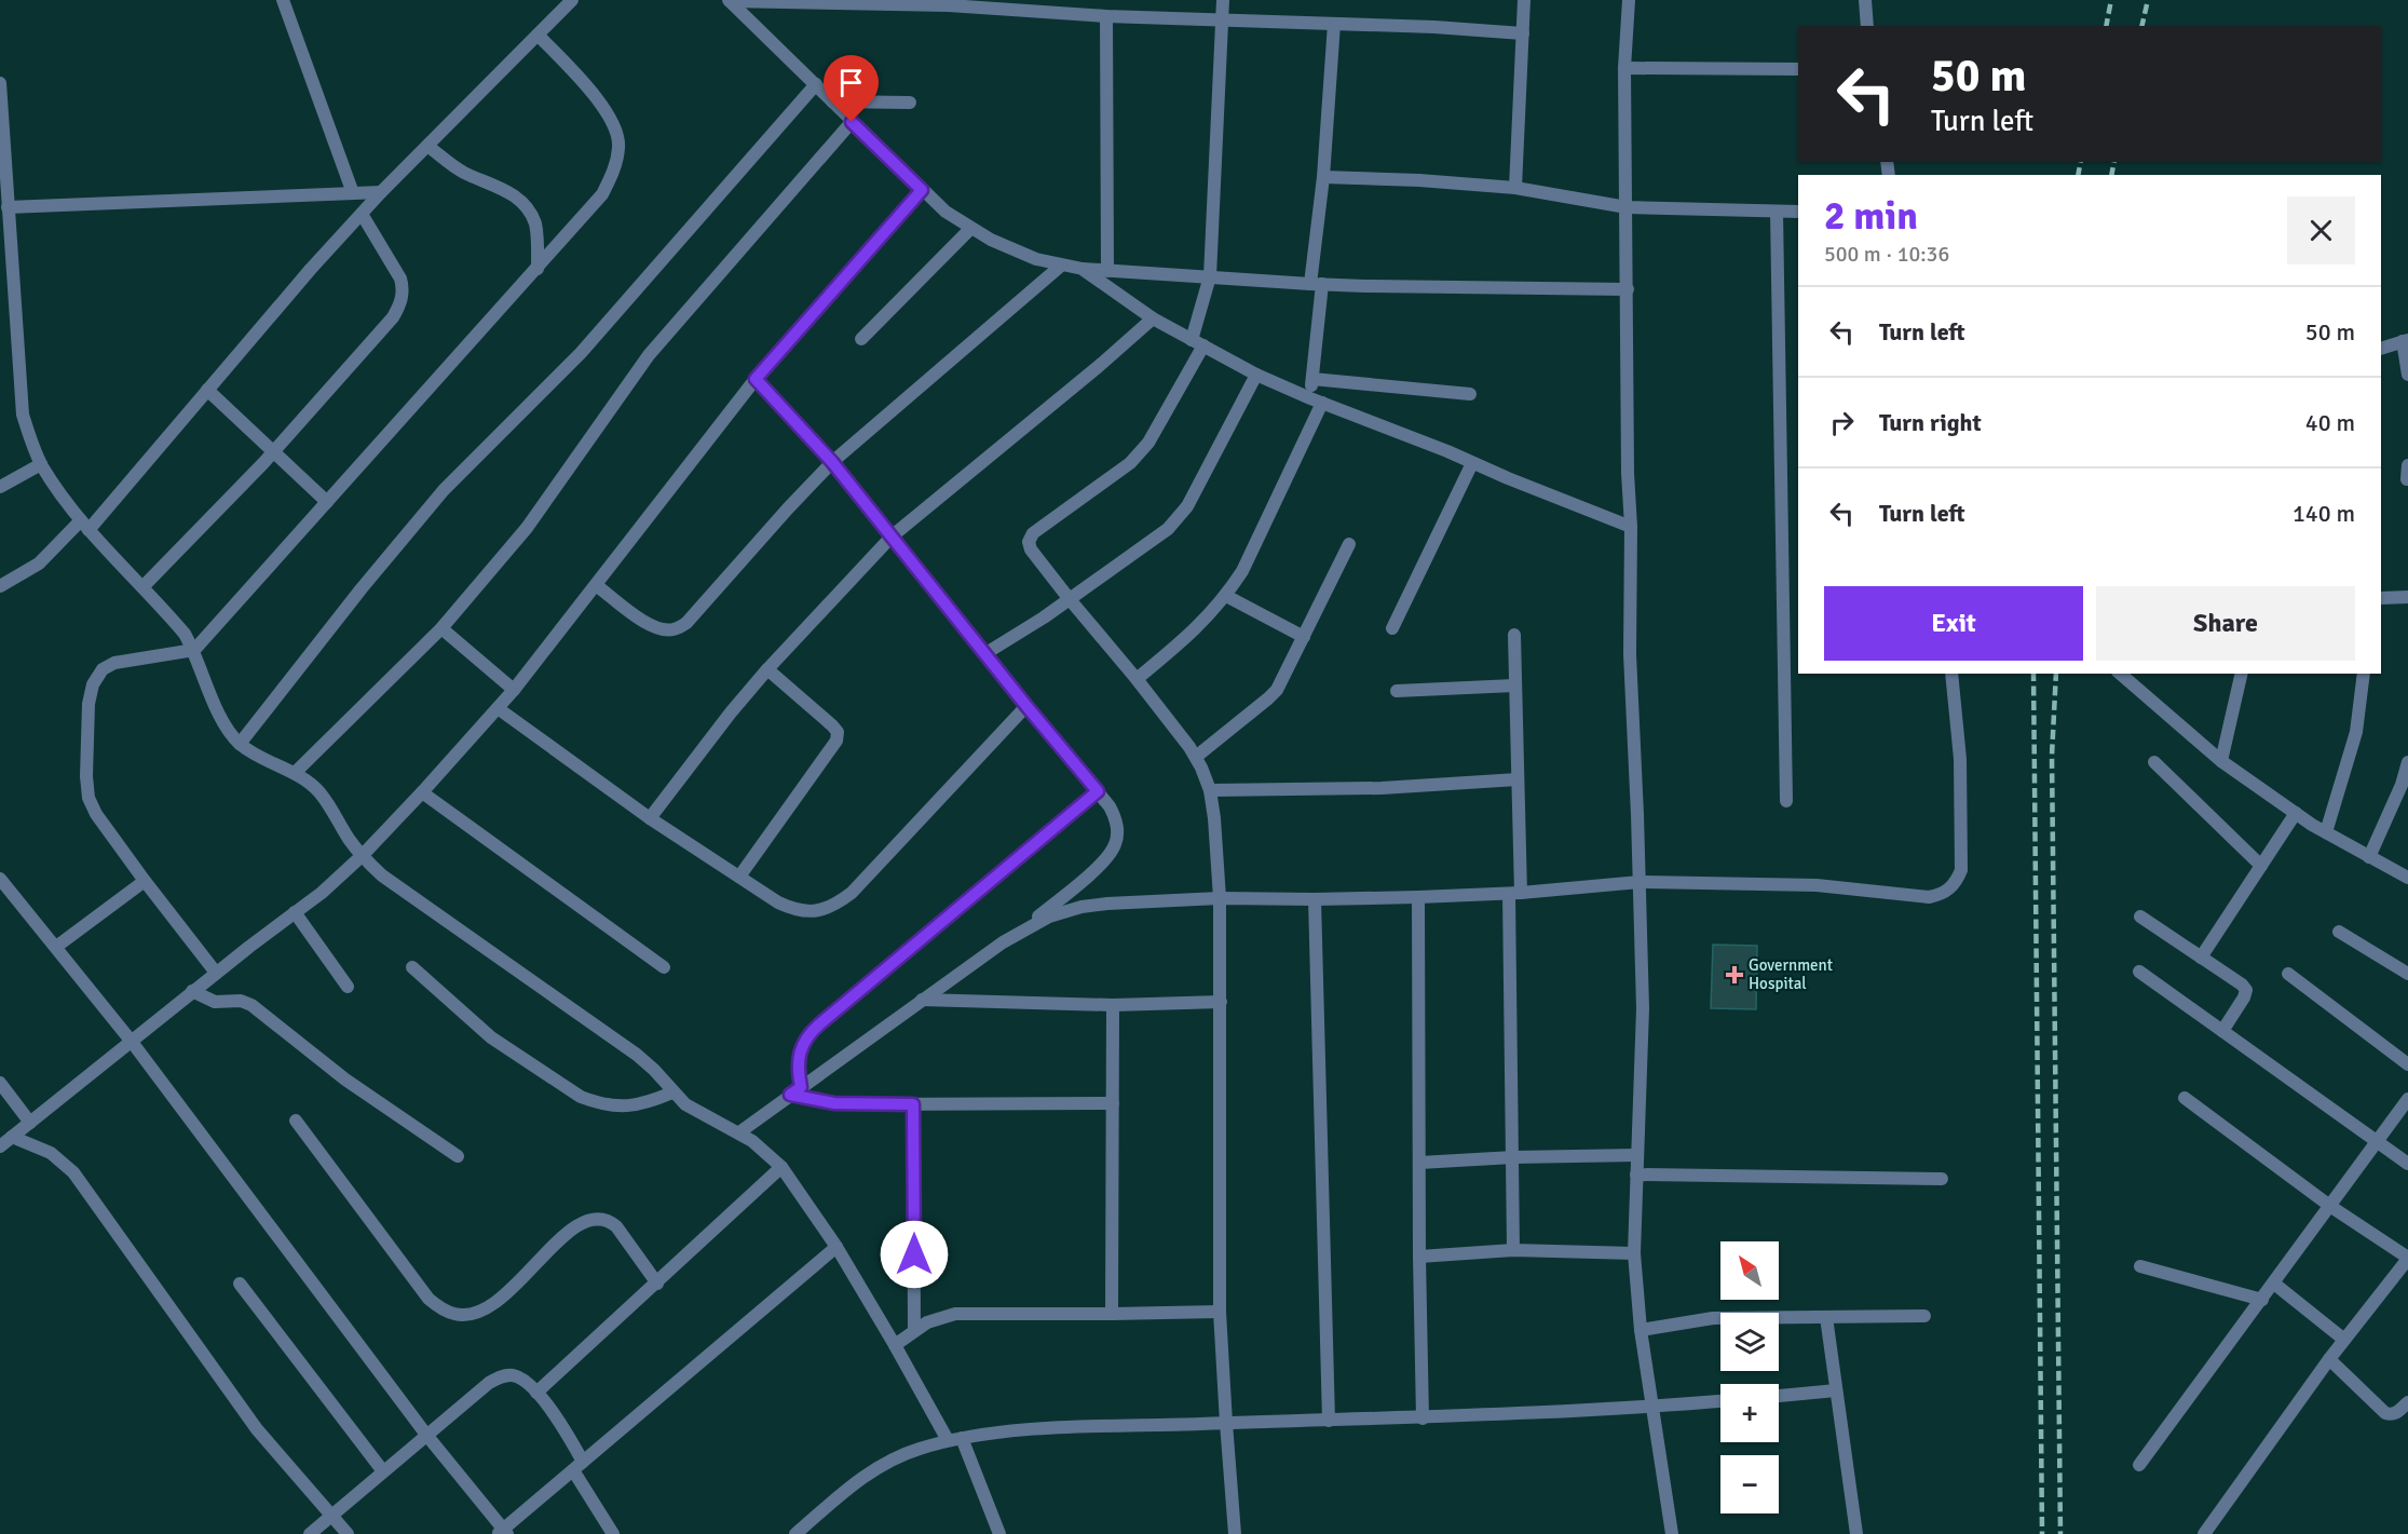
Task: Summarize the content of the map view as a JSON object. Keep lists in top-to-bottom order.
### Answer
{
  "places": {
    "health": ["Government Hospital"]
  },
  "north": "top left",
  "page": {
    "turn": ["50 m", "Turn left"],
    "heading": ["2 min", "500 m · 10:36"],
    "list": [
      {
        "name": "Turn left",
        "value": "50 m"
      },
      {
        "name": "Turn right",
        "value": "40 m"
      },
      {
        "name": "Turn left",
        "value": "140 m"
      }
    ],
    "buttons": ["Exit", "Share"],
    "map_buttons": ["+", "−"]
  }
}
